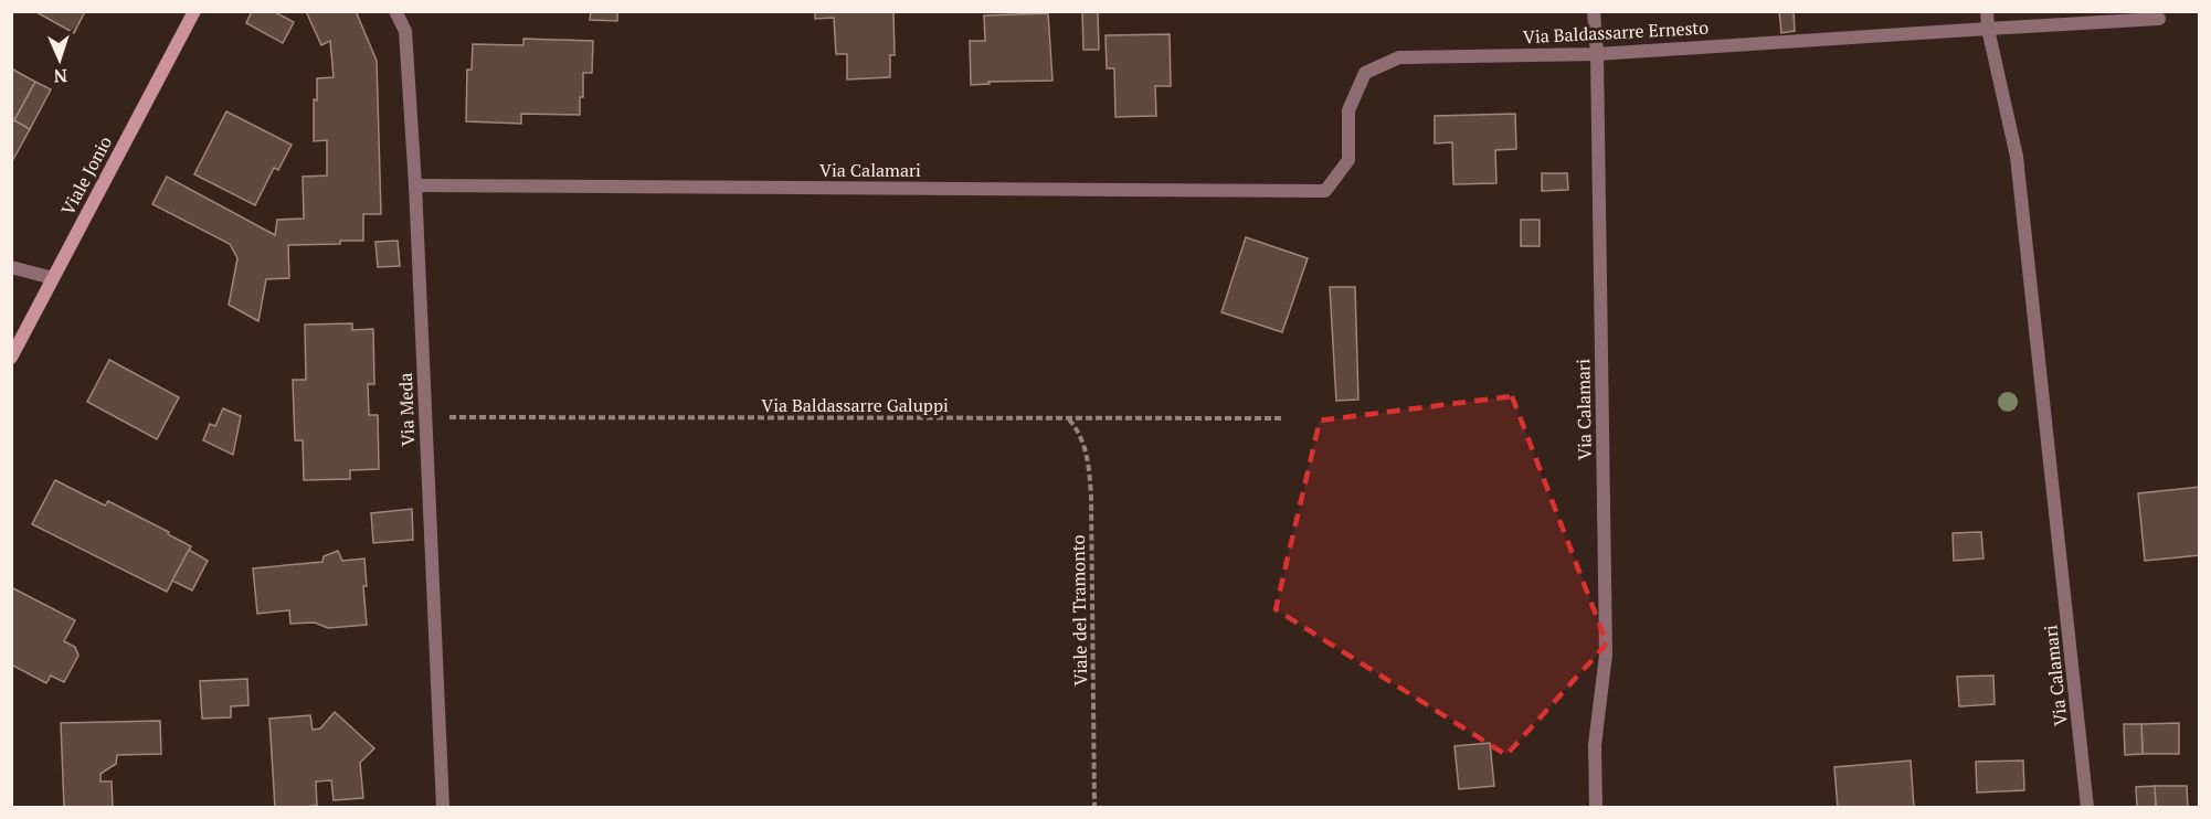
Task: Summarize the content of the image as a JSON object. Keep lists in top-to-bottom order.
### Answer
{
  "streets": {
    "street": [
      "Via Baldassarre Ernesto",
      "Via Calamari",
      "Viale Jonio",
      "Via Meda"
    ],
    "path": ["Via Baldassarre Galuppi", "Viale del Tramonto"]
  },
  "crossings": [
    ["Via Baldassarre Ernesto", "Via Calamari"],
    ["Via Calamari", "Via Meda"],
    ["Via Baldassarre Galuppi", "Via Meda"],
    ["Via Baldassarre Galuppi", "Viale del Tramonto"]
  ],
  "north": "bottom"
}
